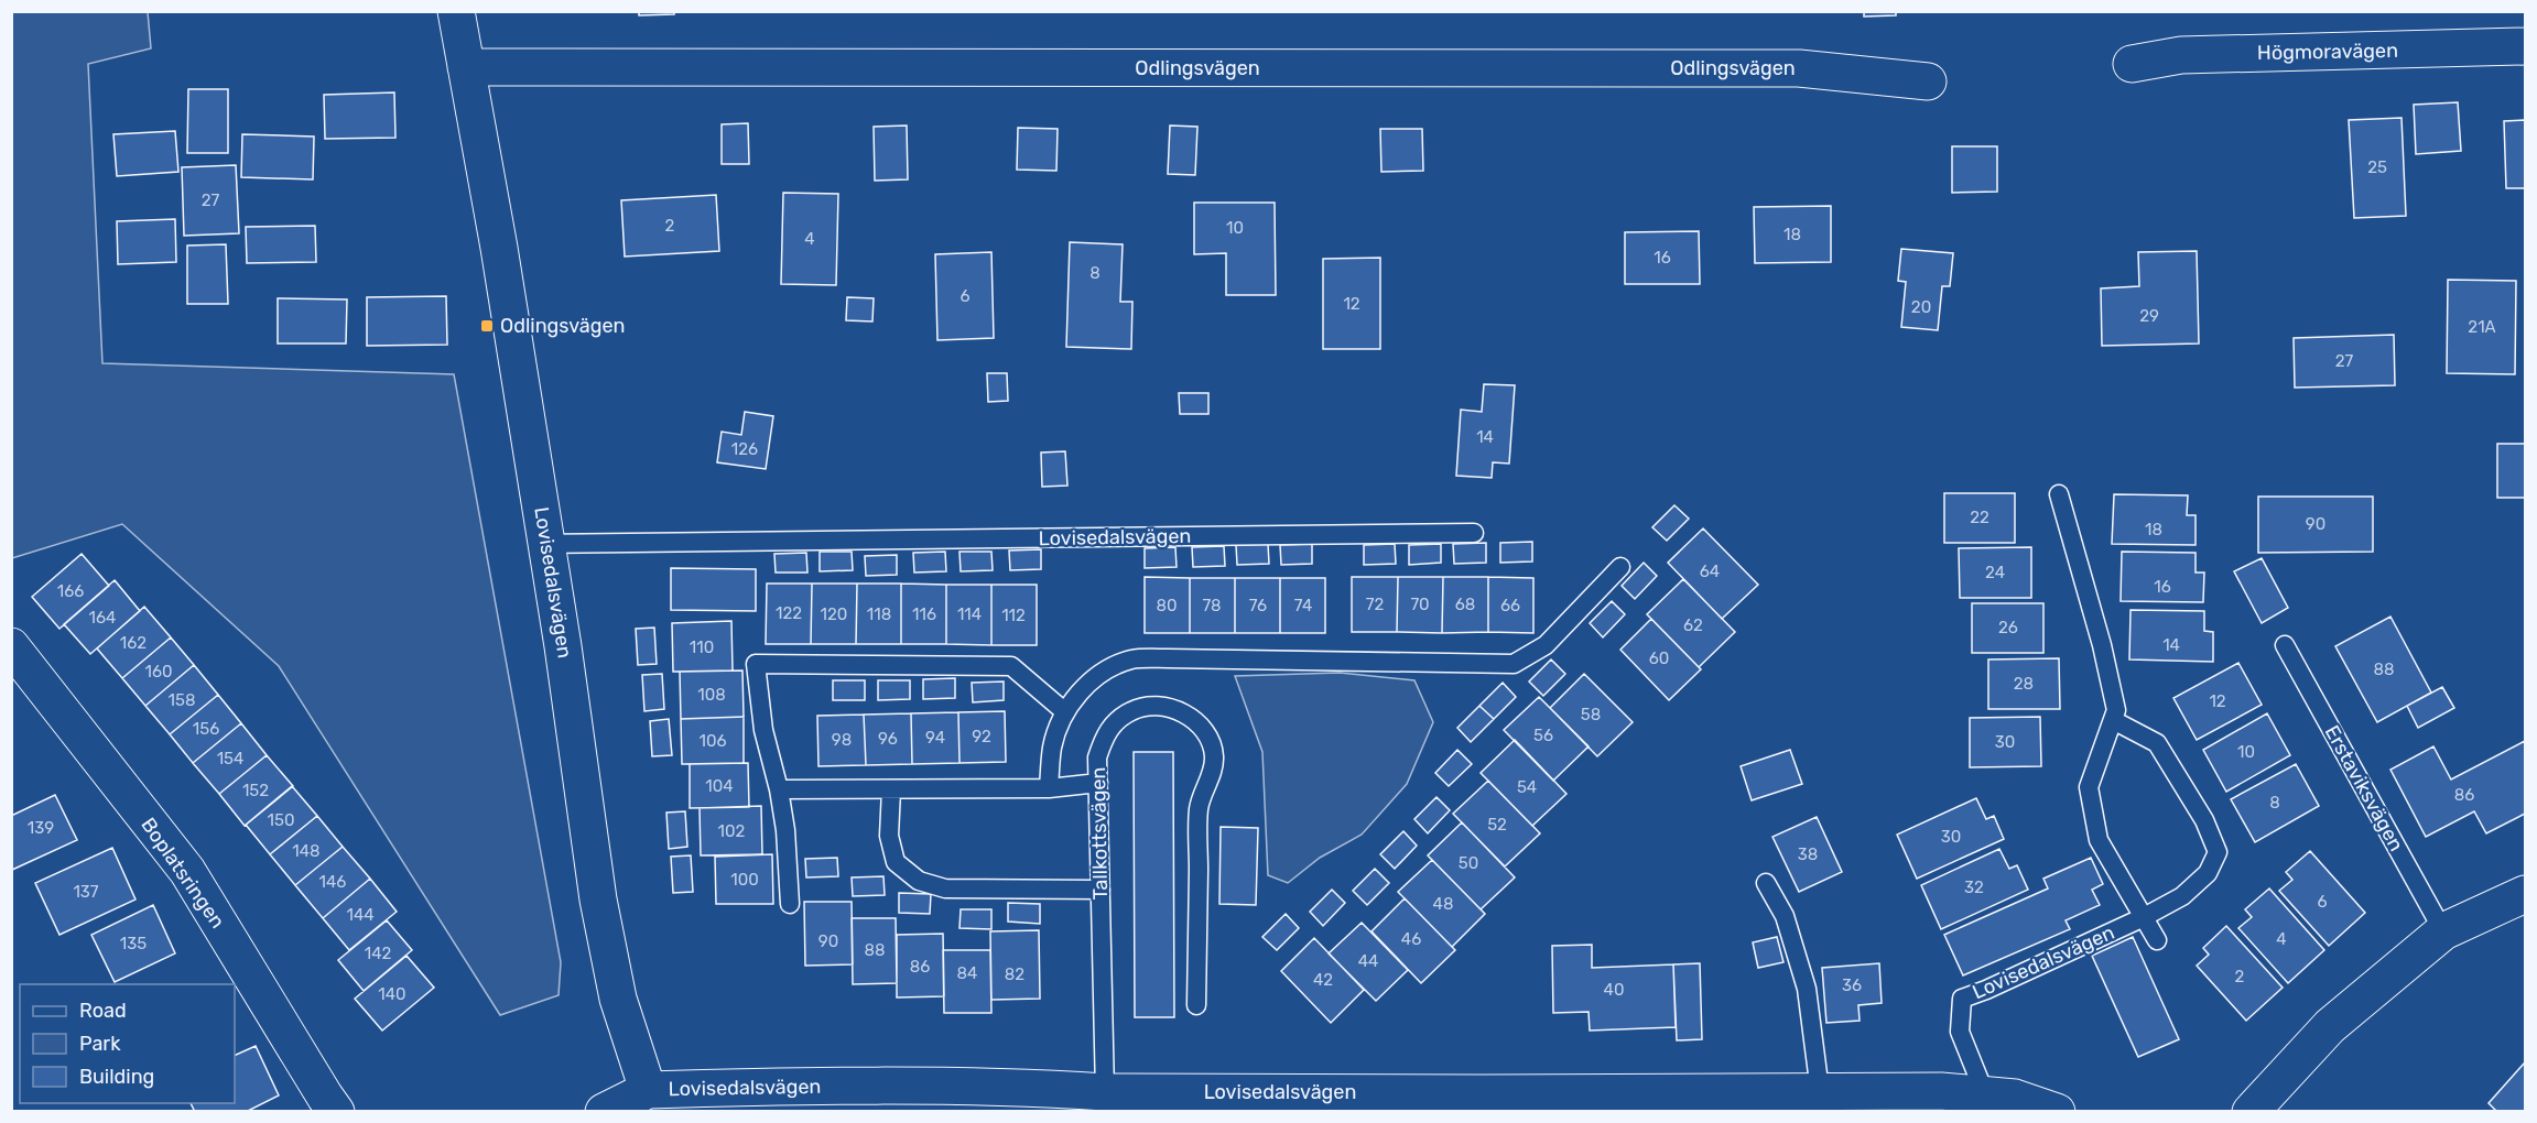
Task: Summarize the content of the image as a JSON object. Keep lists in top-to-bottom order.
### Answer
{
  "streets": {
    "street": [
      "Högmoravägen",
      "Odlingsvägen",
      "Lovisedalsvägen",
      "Boplatsringen"
    ],
    "lane": ["Erstaviksvägen", "Tallkottsvägen"]
  },
  "crossings": [
    ["Odlingsvägen", "Lovisedalsvägen"],
    ["Lovisedalsvägen", "Tallkottsvägen"]
  ],
  "places": {
    "transit": ["Odlingsvägen"]
  },
  "house_numbers": [
    "25",
    "27",
    "2",
    "10",
    "18",
    "4",
    "16",
    "8",
    "6",
    "12",
    "20",
    "29",
    "21A",
    "27",
    "14",
    "126",
    "22",
    "90",
    "18",
    "64",
    "24",
    "16",
    "166",
    "72",
    "70",
    "68",
    "80",
    "78",
    "76",
    "74",
    "66",
    "122",
    "120",
    "118",
    "116",
    "114",
    "112",
    "164",
    "62",
    "26",
    "162",
    "14",
    "110",
    "60",
    "88",
    "160",
    "28",
    "108",
    "158",
    "12",
    "58",
    "156",
    "56",
    "92",
    "94",
    "96",
    "98",
    "106",
    "30",
    "10",
    "154",
    "104",
    "54",
    "152",
    "86",
    "8",
    "150",
    "52",
    "139",
    "102",
    "30",
    "148",
    "38",
    "50",
    "100",
    "146",
    "32",
    "137",
    "6",
    "48",
    "144",
    "46",
    "4",
    "90",
    "135",
    "88",
    "142",
    "44",
    "86",
    "84",
    "82",
    "2",
    "42",
    "36",
    "40",
    "140"
  ],
  "legend": ["Road", "Park", "Building"]
}
